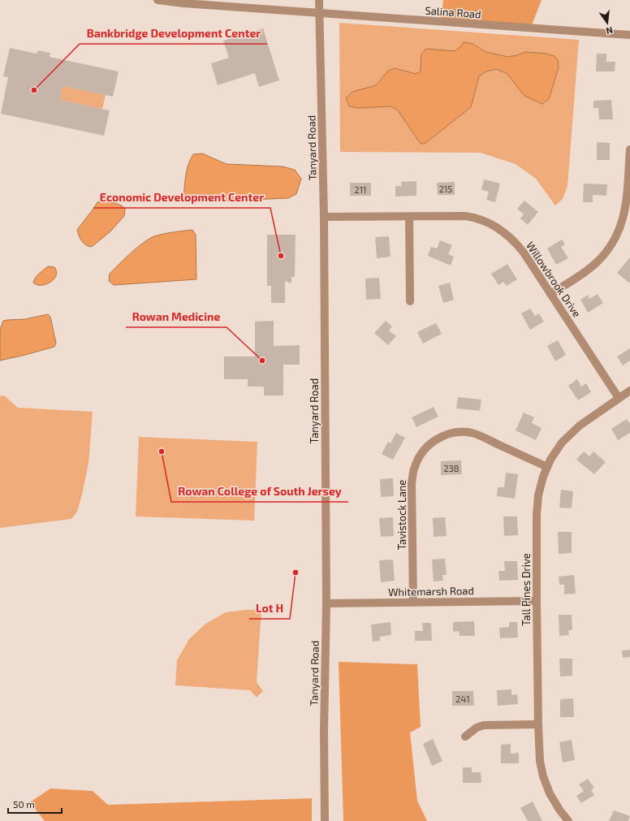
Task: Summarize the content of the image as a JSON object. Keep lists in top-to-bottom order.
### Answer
{
  "streets": {
    "street": [
      "Salina Road",
      "Tanyard Road",
      "Willowbrook Drive",
      "Tavistock Lane",
      "Tall Pines Drive",
      "Whitemarsh Road"
    ]
  },
  "crossings": [
    ["Salina Road", "Tanyard Road"],
    ["Tanyard Road", "Willowbrook Drive"],
    ["Tanyard Road", "Whitemarsh Road"],
    ["Willowbrook Drive", "Tall Pines Drive"],
    ["Tavistock Lane", "Tall Pines Drive"],
    ["Tavistock Lane", "Whitemarsh Road"],
    ["Tall Pines Drive", "Whitemarsh Road"]
  ],
  "places": [
    "Bankbridge Development Center",
    "Economic Development Center",
    "Rowan Medicine",
    "Rowan College of South Jersey",
    "Lot H"
  ],
  "house_numbers": [
    "215",
    "211",
    "238",
    "241"
  ],
  "scale_bar": "50 m",
  "north": "bottom"
}
